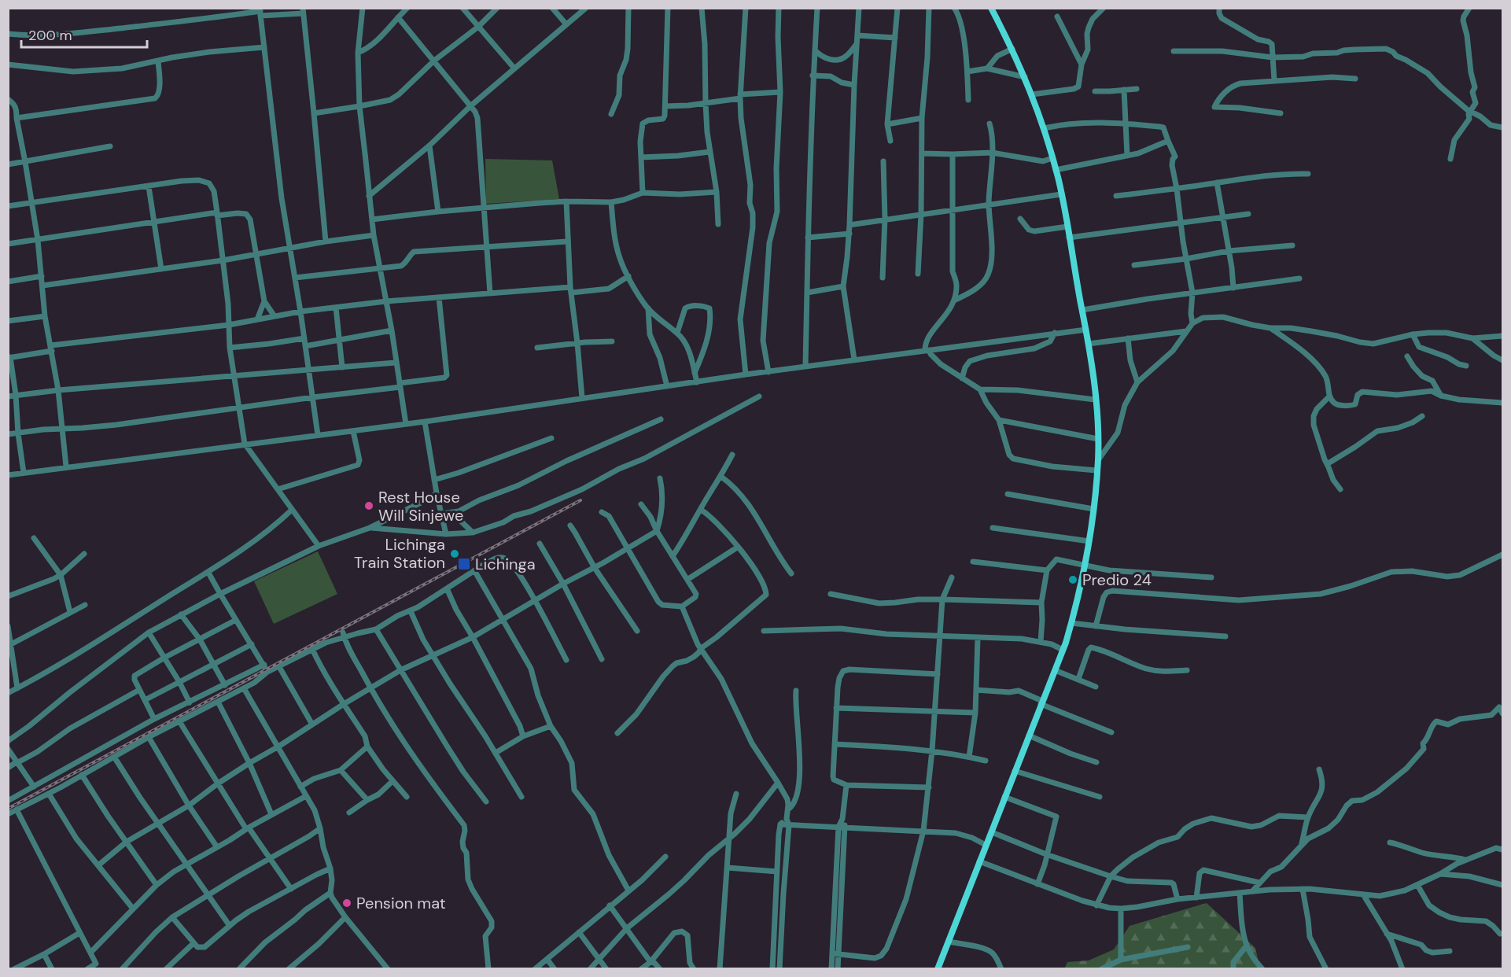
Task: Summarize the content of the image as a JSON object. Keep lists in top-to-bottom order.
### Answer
{
  "places": {
    "other": [
      "Rest House Will Sinjewe",
      "Lichinga Train Station",
      "Predio 24",
      "Pension mat"
    ],
    "transit": ["Lichinga"]
  },
  "scale_bar": "200 m"
}
